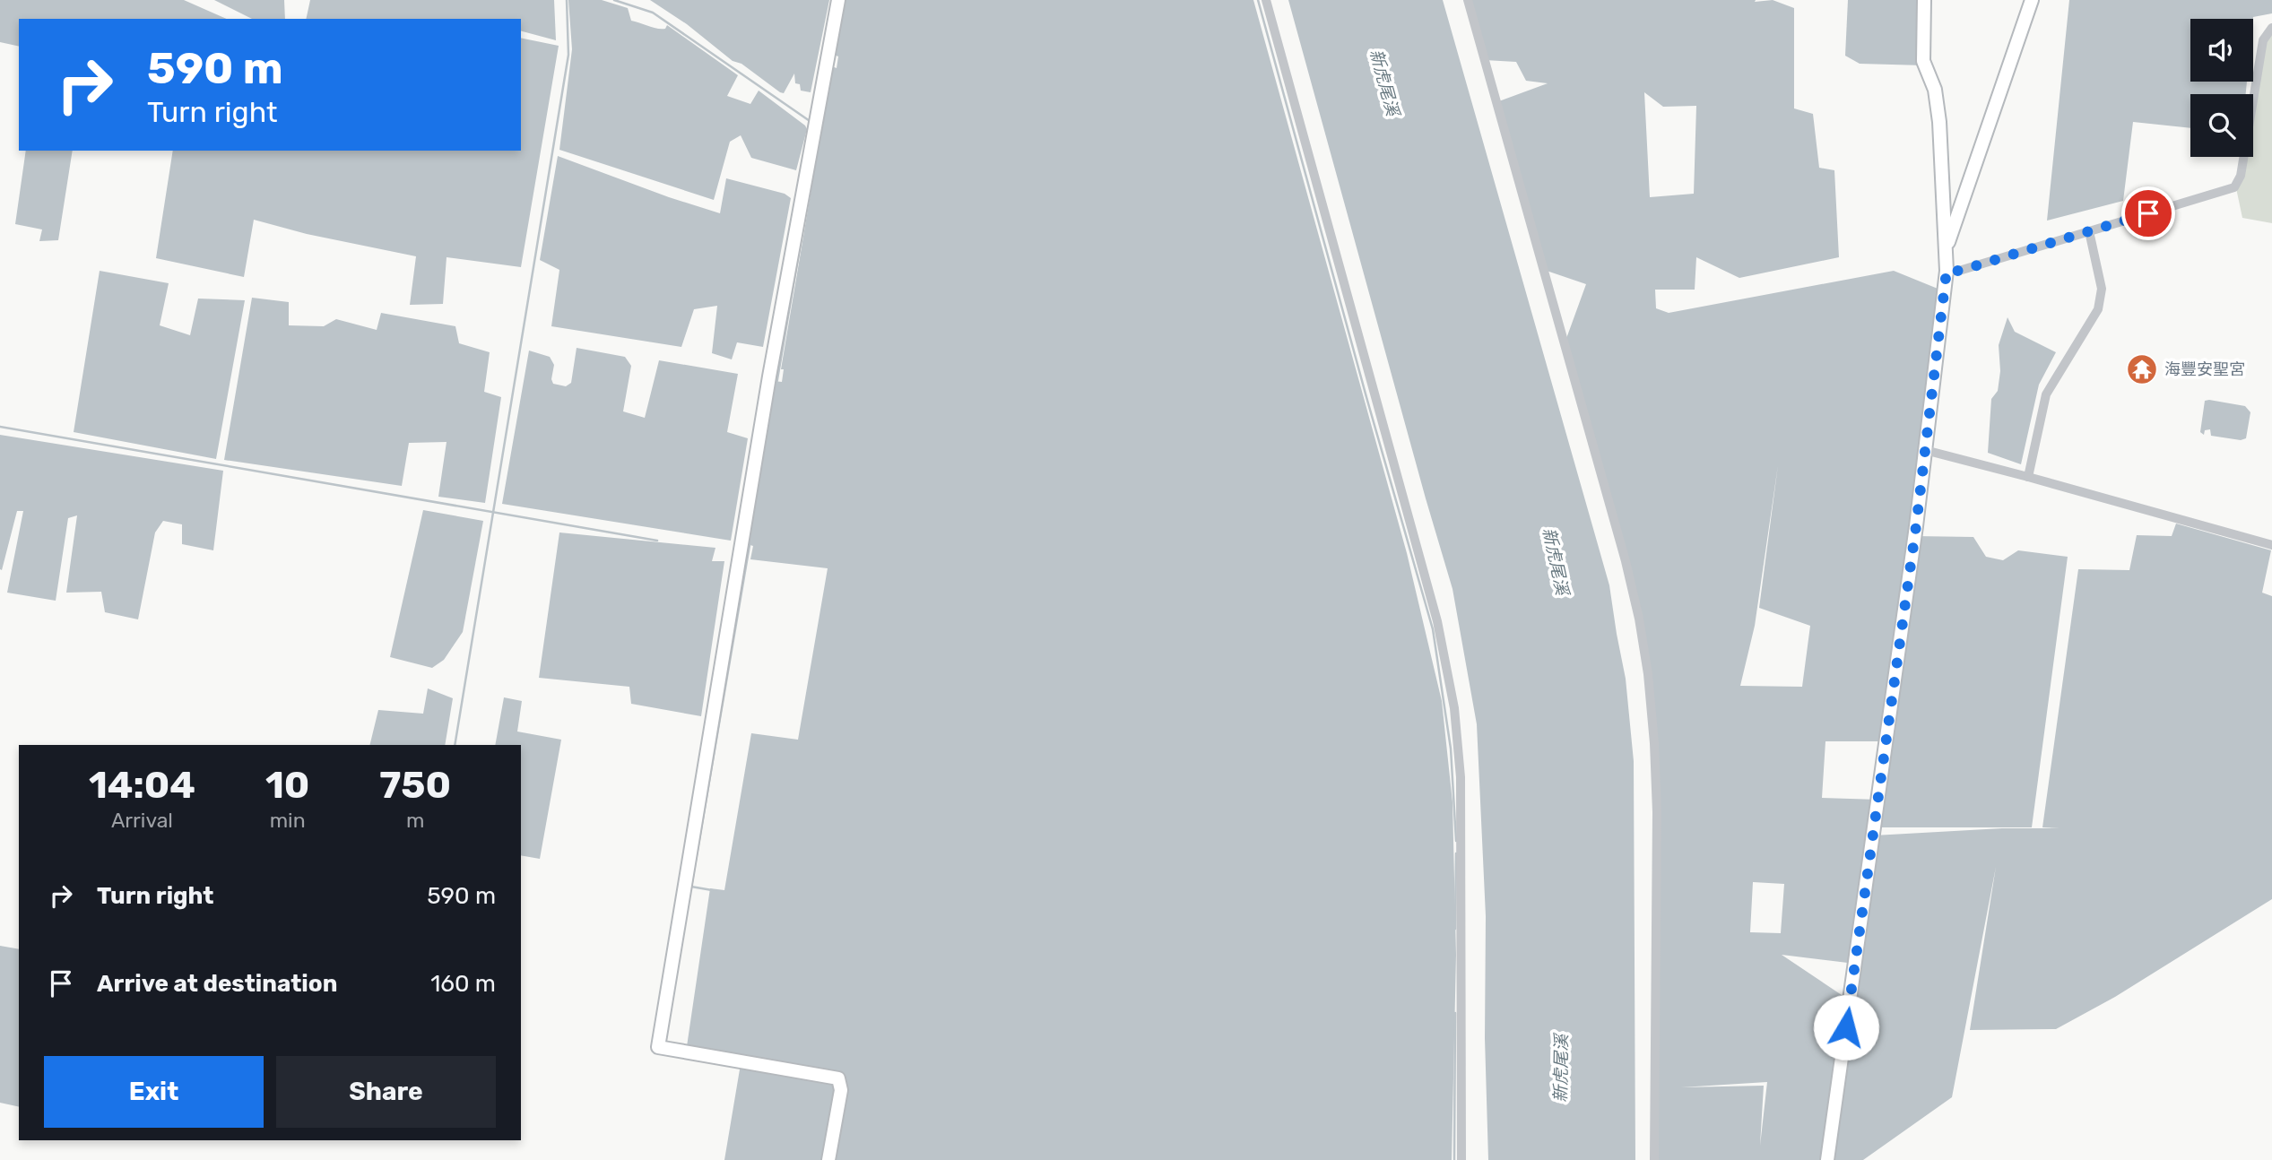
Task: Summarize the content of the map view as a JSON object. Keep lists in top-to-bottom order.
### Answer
{
  "water": ["新虎尾溪"],
  "places": {
    "temple": ["海豐安聖宮"]
  },
  "page": {
    "turn": ["590 m", "Turn right"],
    "eta": [
      "14:04",
      "Arrival",
      "10",
      "min",
      "750",
      "m"
    ],
    "list": [
      {
        "name": "Turn right",
        "value": "590 m"
      },
      {
        "name": "Arrive at destination",
        "value": "160 m"
      }
    ],
    "buttons": ["Exit", "Share"]
  }
}
